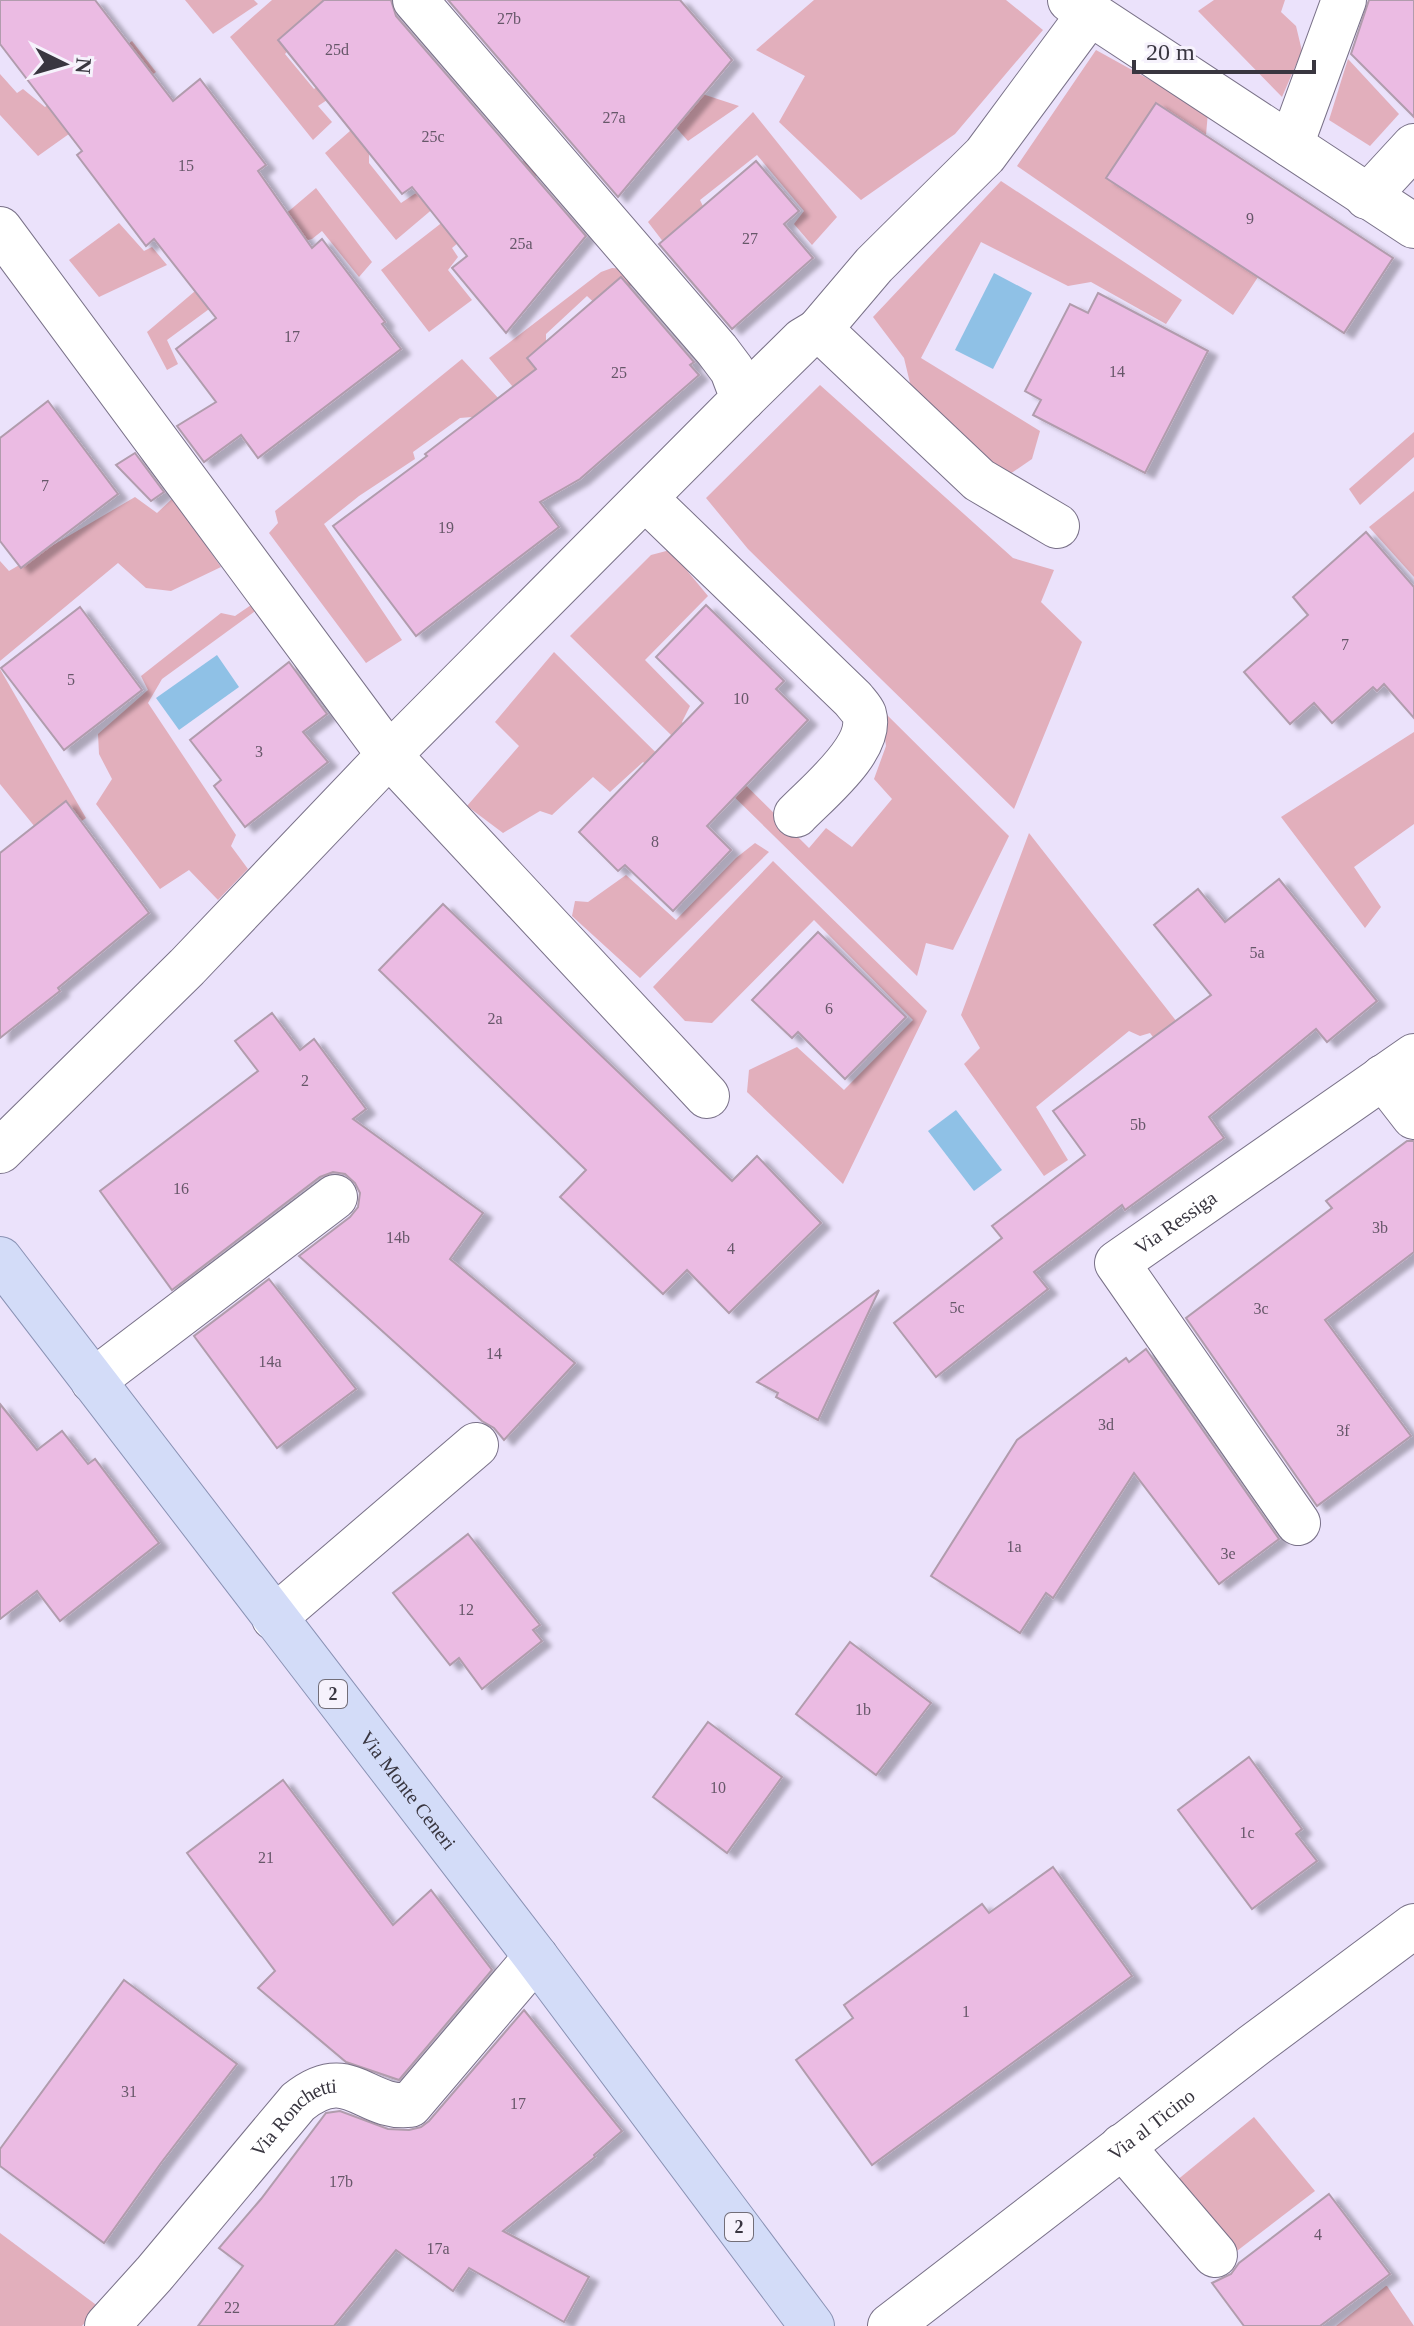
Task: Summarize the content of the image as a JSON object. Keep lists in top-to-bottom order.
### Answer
{
  "streets": {
    "main road": ["2", "Via Monte Ceneri"],
    "street": ["Via Ressiga", "Via al Ticino", "Via Ronchetti"]
  },
  "crossings": [
    ["Via Monte Ceneri", "Via Ronchetti"]
  ],
  "house_numbers": [
    "27b",
    "25d",
    "27a",
    "25c",
    "15",
    "9",
    "27",
    "25a",
    "17",
    "14",
    "25",
    "7",
    "19",
    "7",
    "5",
    "10",
    "3",
    "8",
    "5a",
    "6",
    "2a",
    "2",
    "5b",
    "16",
    "3b",
    "14b",
    "4",
    "5c",
    "3c",
    "14",
    "14a",
    "3d",
    "3f",
    "1a",
    "3e",
    "12",
    "1b",
    "10",
    "1c",
    "21",
    "1",
    "31",
    "17",
    "17b",
    "4",
    "17a",
    "22"
  ],
  "scale_bar": "20 m",
  "north": "right"
}
